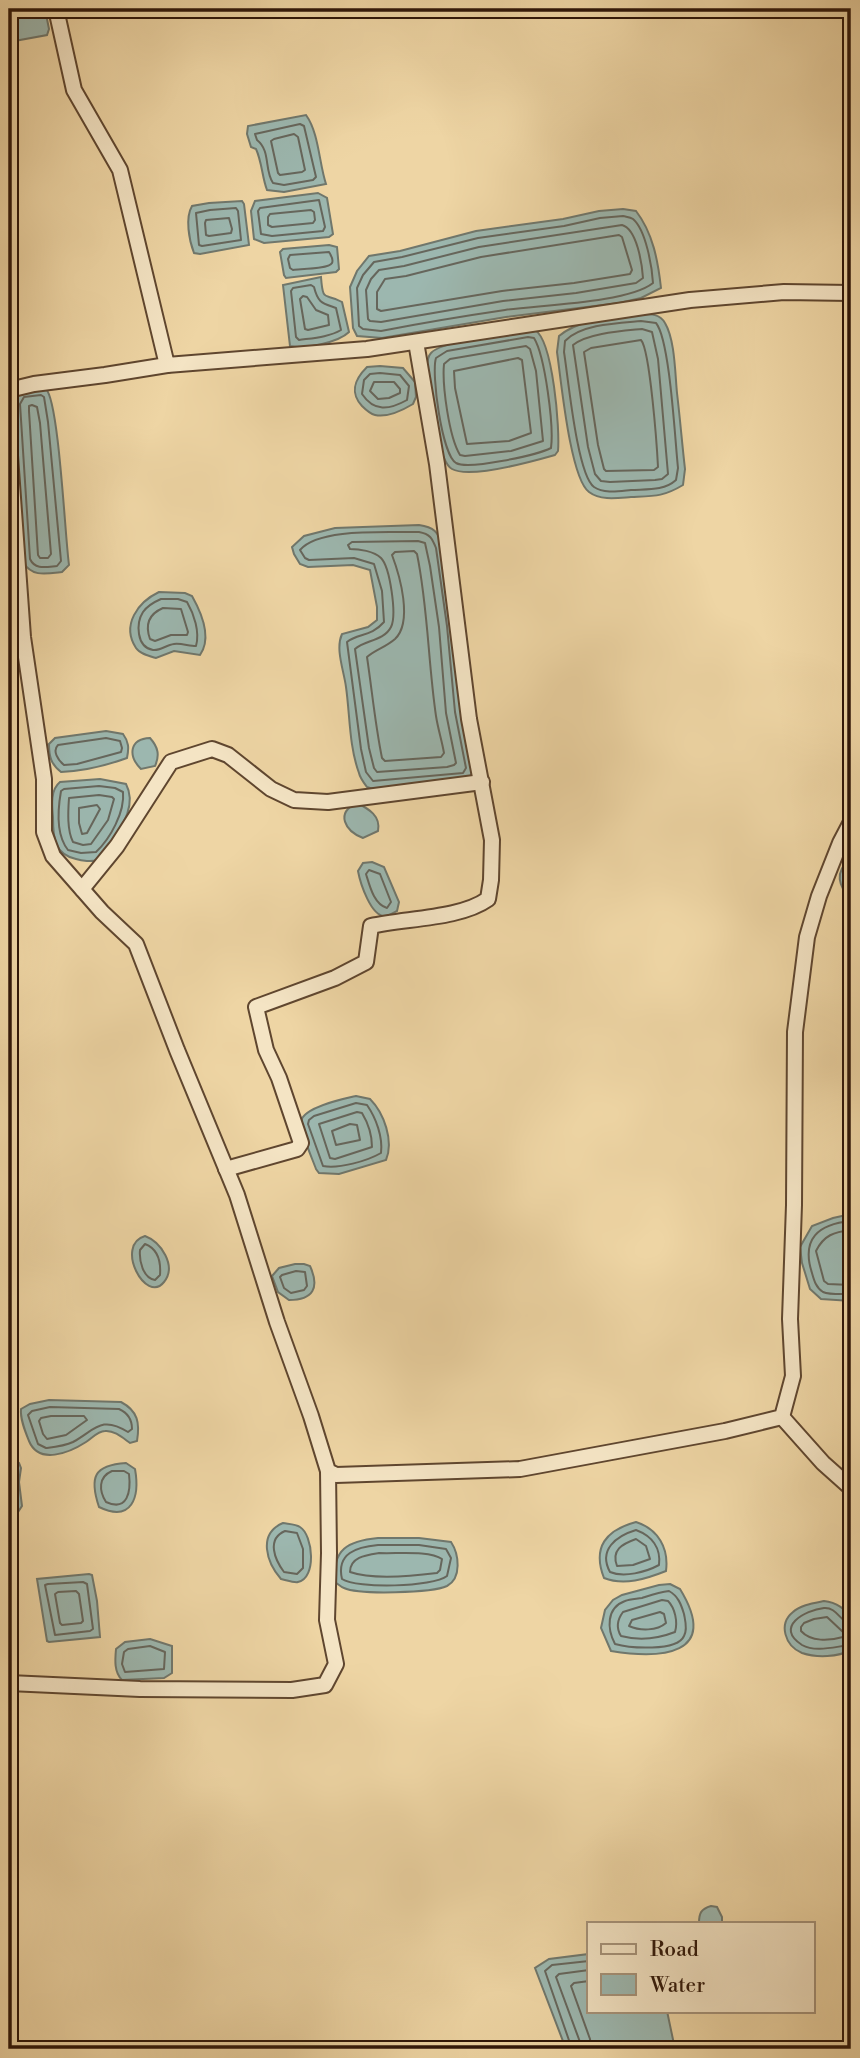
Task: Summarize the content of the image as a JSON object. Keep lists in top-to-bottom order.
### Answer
{
  "legend": ["Road", "Water"]
}
